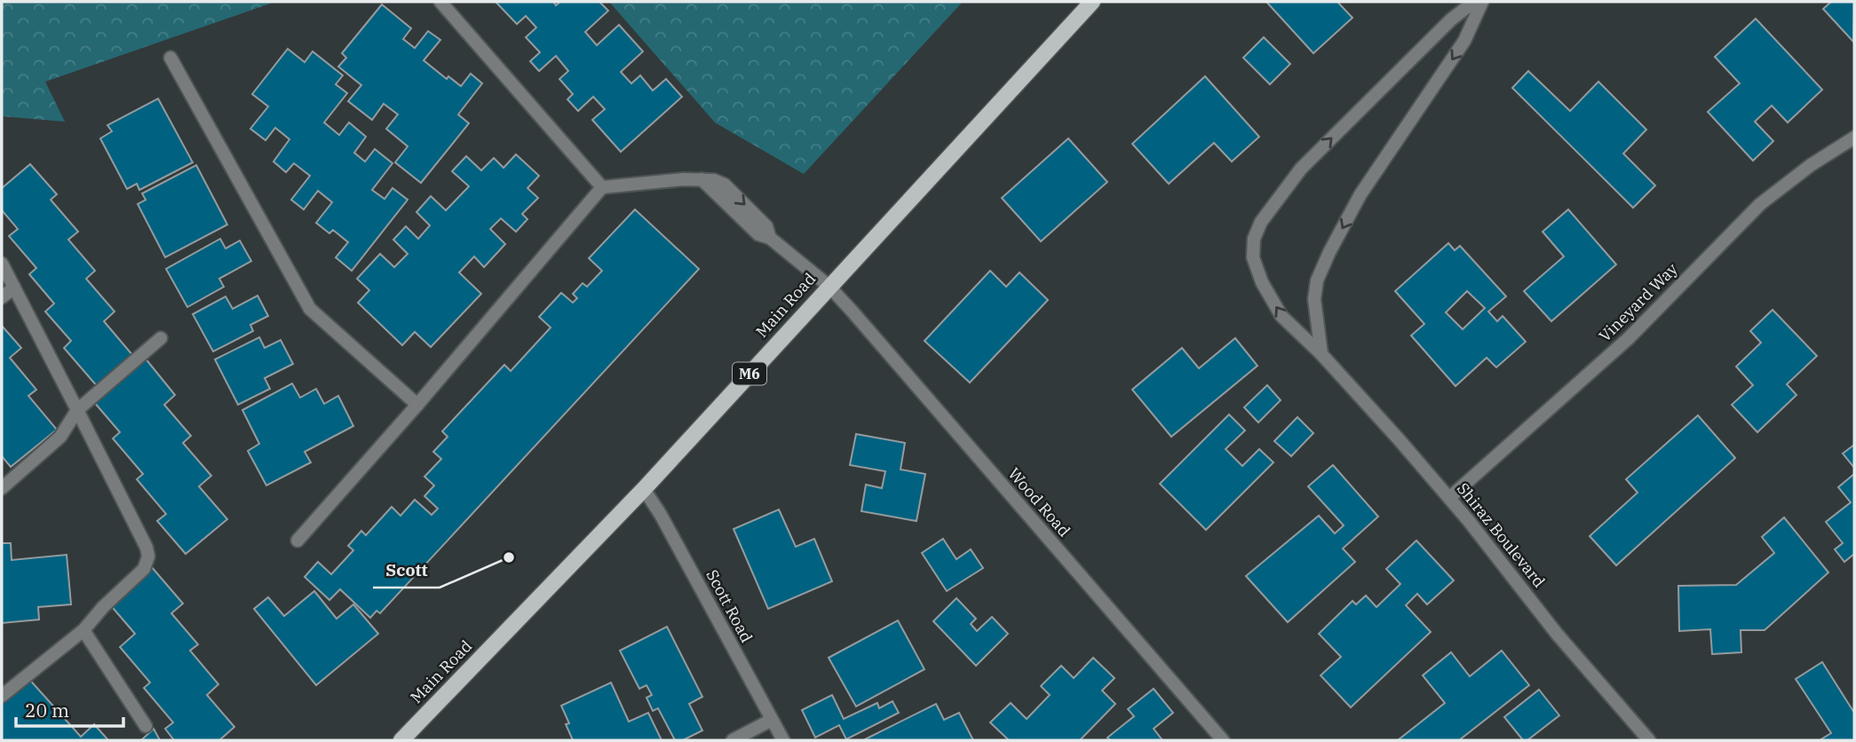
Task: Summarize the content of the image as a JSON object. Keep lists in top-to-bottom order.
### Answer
{
  "streets": {
    "main road": ["Main Road", "M6"],
    "street": [
      "Vineyard Way",
      "Wood Road",
      "Shiraz Boulevard",
      "Scott Road"
    ]
  },
  "crossings": [
    ["Vineyard Way", "Shiraz Boulevard"],
    ["Main Road", "Wood Road"],
    ["Main Road", "Scott Road"]
  ],
  "places": ["Scott"],
  "scale_bar": "20 m"
}
